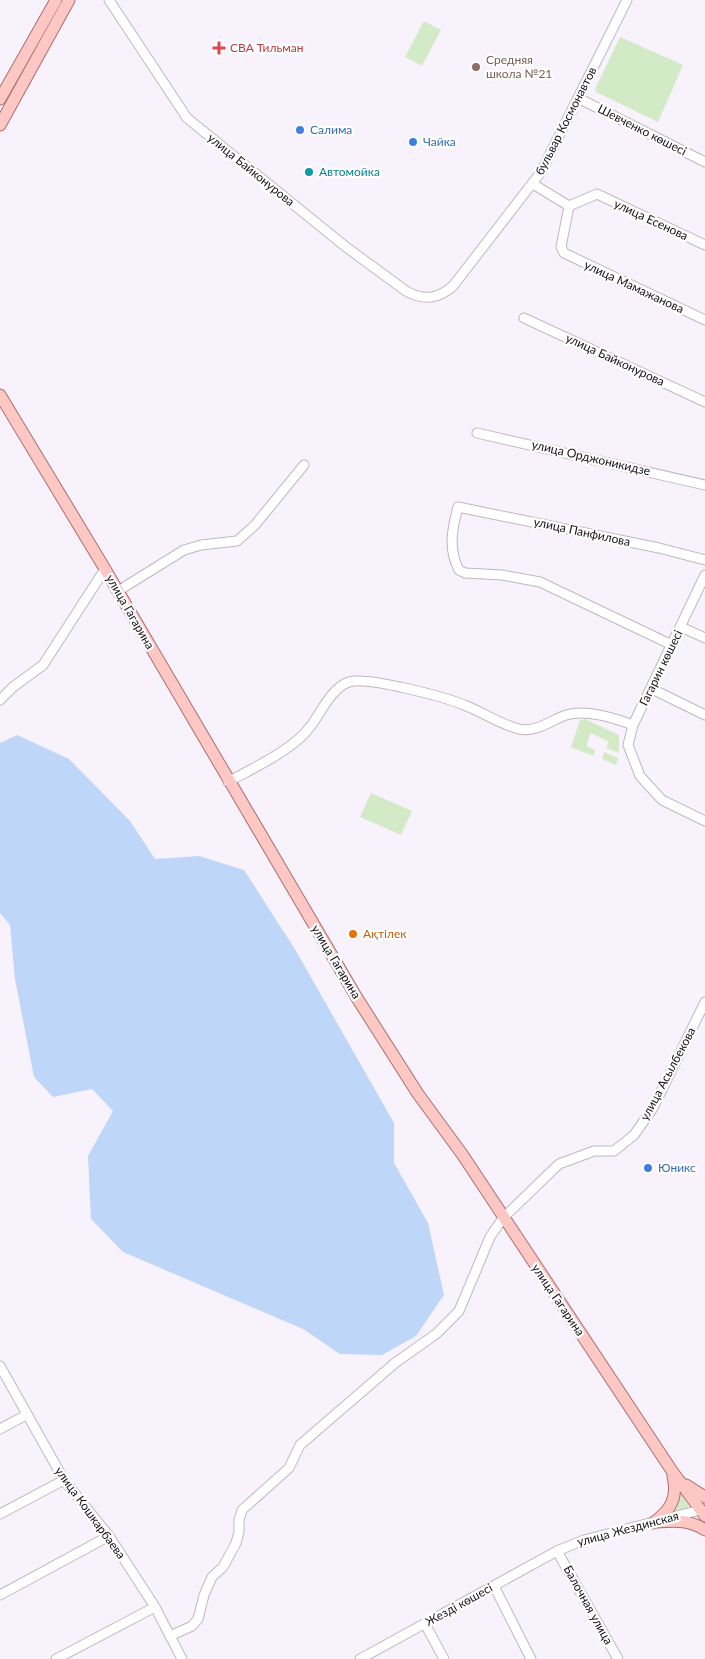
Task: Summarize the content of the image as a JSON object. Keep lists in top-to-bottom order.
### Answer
{
  "streets": {
    "main road": ["улица Гагарина"],
    "street": [
      "бульвар Космонавтов",
      "Шевченко көшесі",
      "улица Байконурова",
      "улица Есенова",
      "улица Мамажанова",
      "улица Орджоникидзе",
      "улица Панфилова",
      "Гагарин көшесі",
      "улица Асылбекова",
      "улица Кошкарбаева",
      "улица Жездинская",
      "Жезді көшесі",
      "Балочная улица"
    ]
  },
  "crossings": [
    ["бульвар Космонавтов", "Шевченко көшесі"],
    ["бульвар Космонавтов", "улица Байконурова"],
    ["улица Есенова", "улица Мамажанова"],
    ["улица Панфилова", "Гагарин көшесі"],
    ["улица Гагарина", "улица Асылбекова"],
    ["улица Гагарина", "улица Жездинская"],
    ["улица Асылбекова", "улица Кошкарбаева"],
    ["улица Жездинская", "Жезді көшесі"],
    ["улица Жездинская", "Балочная улица"],
    ["Жезді көшесі", "Балочная улица"]
  ],
  "places": {
    "health": ["СВА Тильман"],
    "other": [
      "Средняя школа №21",
      "Салима",
      "Чайка",
      "Автомойка",
      "Ақтілек",
      "Юникс"
    ]
  }
}
